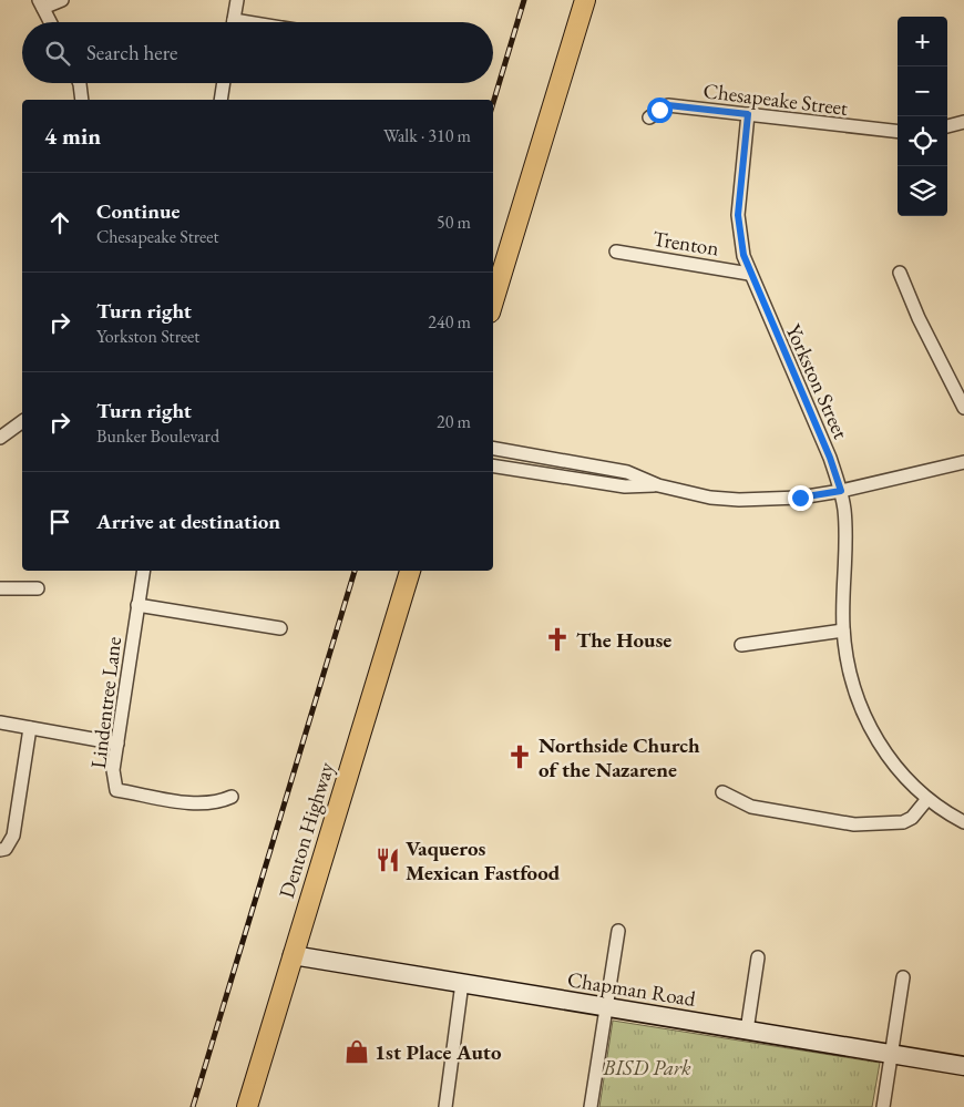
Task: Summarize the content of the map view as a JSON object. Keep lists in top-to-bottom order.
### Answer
{
  "streets": {
    "main road": ["Denton Highway"],
    "street": [
      "Chesapeake Street",
      "Trenton",
      "Yorkston Street",
      "Lindentree Lane",
      "Chapman Road"
    ]
  },
  "crossings": [
    ["Chesapeake Street", "Yorkston Street"],
    ["Trenton", "Yorkston Street"],
    ["Denton Highway", "Chapman Road"]
  ],
  "parks": ["BISD Park"],
  "places": {
    "church": ["The House", "Northside Church of the Nazarene"],
    "restaurant": ["Vaqueros Mexican Fastfood"],
    "shop": ["1st Place Auto"]
  },
  "page": {
    "map_buttons": ["+", "−"],
    "search": "Search here",
    "heading": ["4 min", "Walk · 310 m"],
    "list": [
      ["Continue", "Chesapeake Street", "50 m"],
      ["Turn right", "Yorkston Street", "240 m"],
      ["Turn right", "Bunker Boulevard", "20 m"],
      "Arrive at destination"
    ]
  }
}
